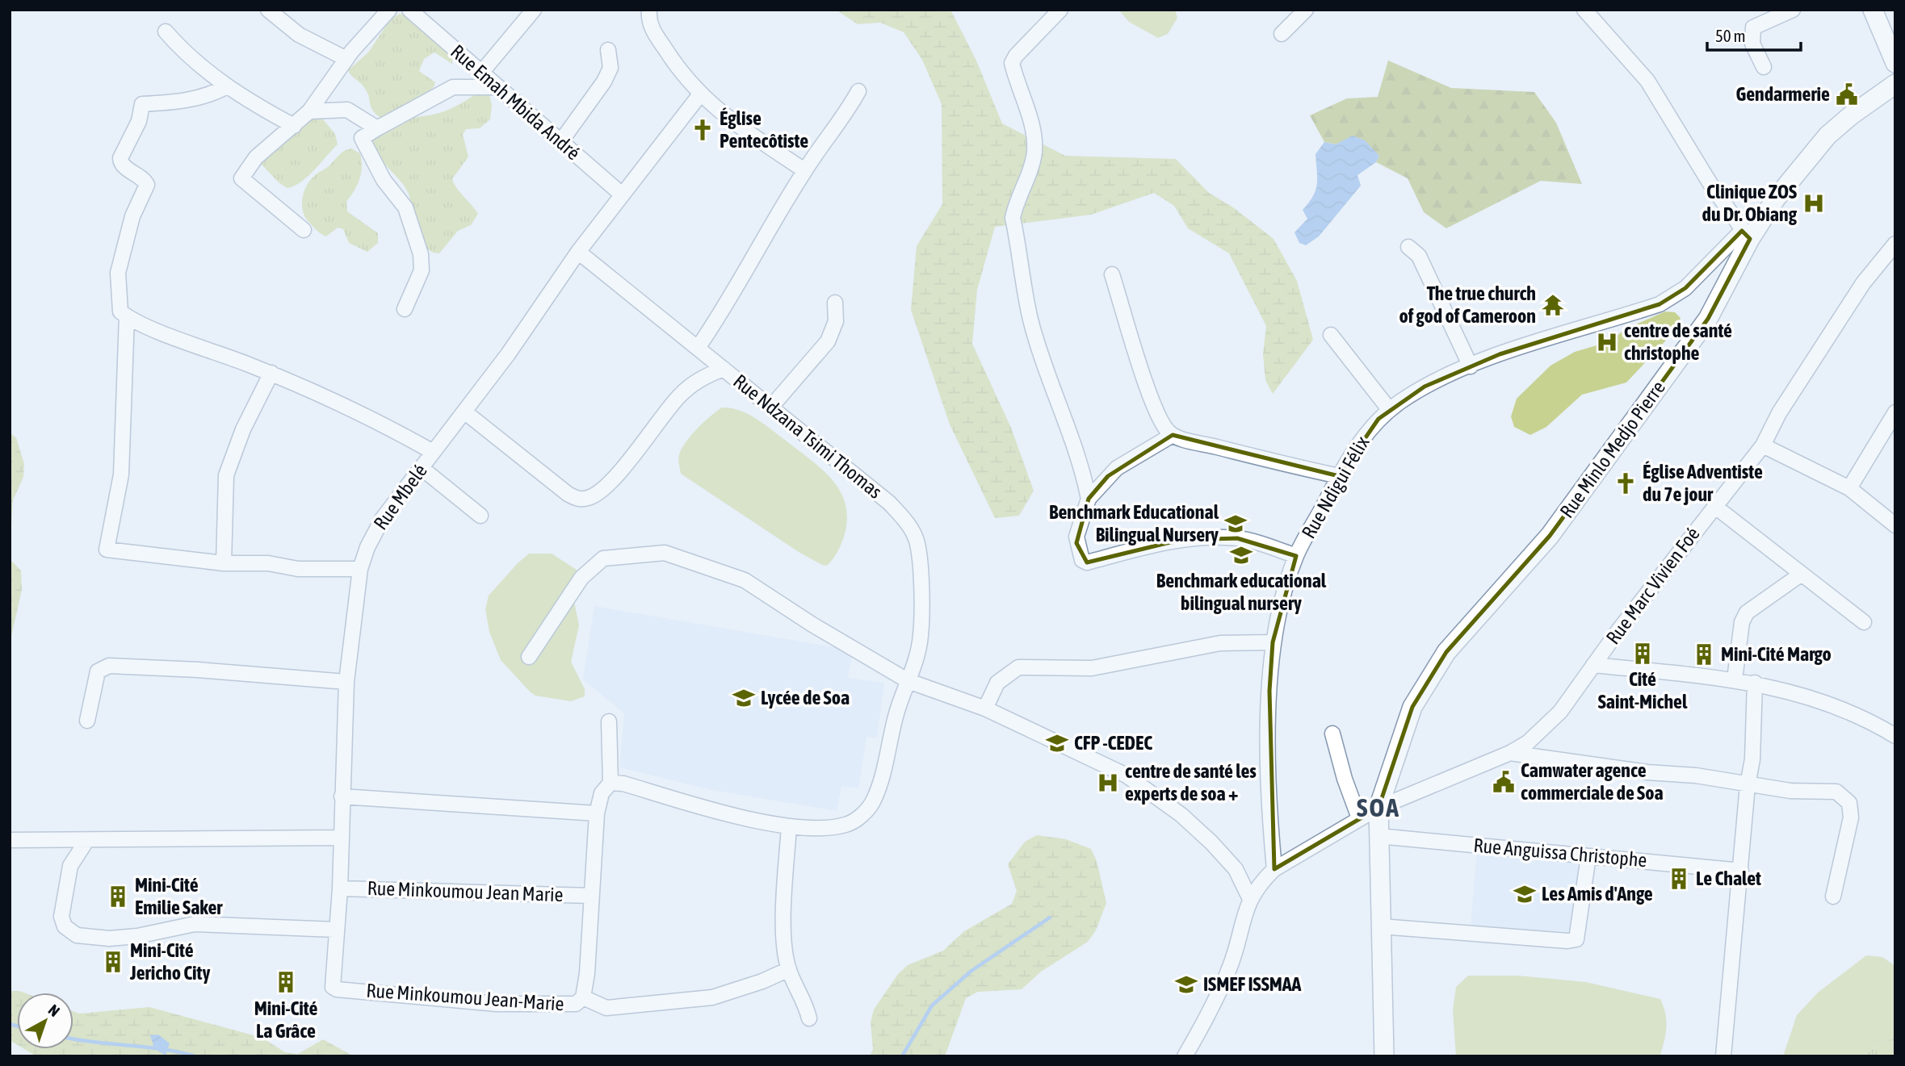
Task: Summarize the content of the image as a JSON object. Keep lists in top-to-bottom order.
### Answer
{
  "streets": {
    "street": [
      "Rue Emah Mbida André",
      "Rue Ndzana Tsimi Thomas",
      "Rue Minlo Medjo Pierre",
      "Rue Ndigui Félix",
      "Rue Mbelé",
      "Rue Marc Vivien Foé",
      "Rue Anguissa Christophe",
      "Rue Minkoumou Jean Marie",
      "Rue Minkoumou Jean-Marie"
    ]
  },
  "crossings": [
    ["Rue Emah Mbida André", "Rue Mbelé"],
    ["Rue Ndzana Tsimi Thomas", "Rue Mbelé"],
    ["Rue Minlo Medjo Pierre", "Rue Ndigui Félix"],
    ["Rue Minlo Medjo Pierre", "Rue Marc Vivien Foé"],
    ["Rue Minlo Medjo Pierre", "Rue Anguissa Christophe"],
    ["Rue Ndigui Félix", "Rue Marc Vivien Foé"],
    ["Rue Mbelé", "Rue Minkoumou Jean Marie"],
    ["Rue Mbelé", "Rue Minkoumou Jean-Marie"],
    ["Rue Minkoumou Jean Marie", "Rue Minkoumou Jean-Marie"]
  ],
  "districts": ["SOA"],
  "places": {
    "public building": ["Gendarmerie", "Camwater agence commerciale de Soa"],
    "church": ["Église Pentecôtiste", "Église Adventiste du 7e jour"],
    "hospital": ["Clinique ZOS du Dr. Obiang", "centre de santé christophe", "centre de santé les experts de soa +"],
    "temple": ["The true church of god of Cameroon"],
    "school or university": [
      "Benchmark Educational Bilingual Nursery",
      "Benchmark educational bilingual nursery",
      "Lycée de Soa",
      "CFP -CEDEC",
      "Les Amis d'Ange",
      "ISMEF ISSMAA"
    ],
    "building": [
      "Cité Saint-Michel",
      "Mini-Cité Margo",
      "Le Chalet",
      "Mini-Cité Emilie Saker",
      "Mini-Cité Jericho City",
      "Mini-Cité La Grâce"
    ]
  },
  "scale_bar": "50 m",
  "north": "top right"
}
